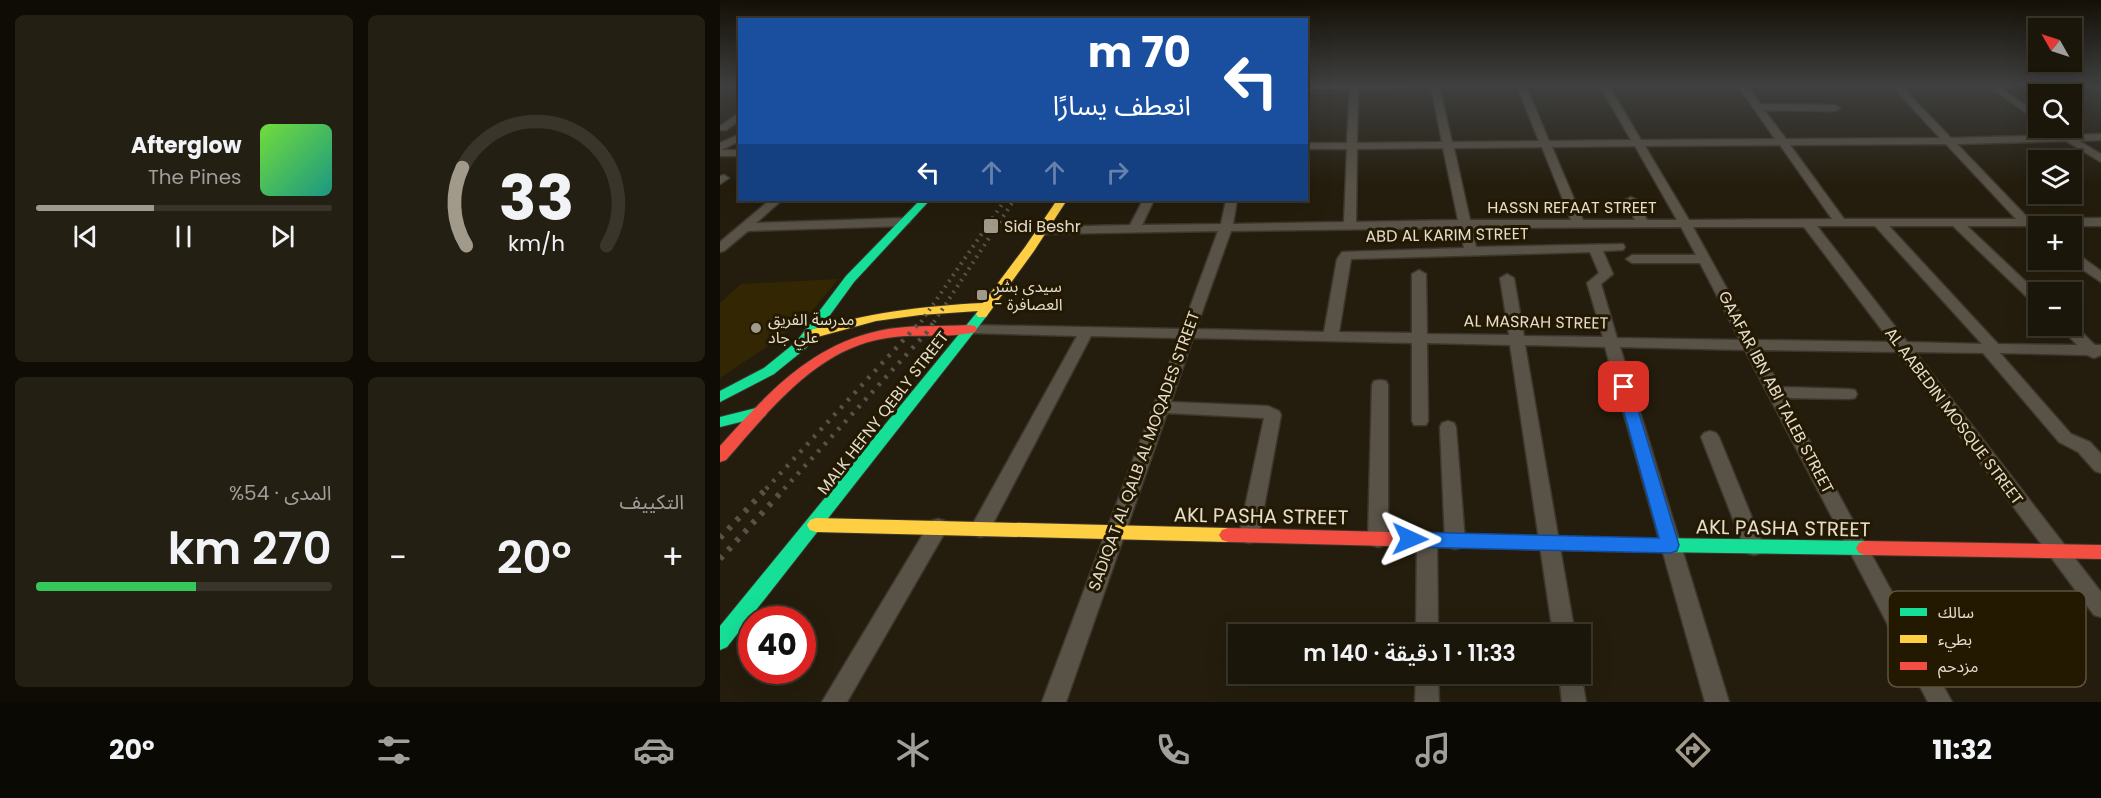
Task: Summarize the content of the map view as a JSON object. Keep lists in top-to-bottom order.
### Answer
{
  "streets": {
    "street": [
      "HASSN REFAAT STREET",
      "ABD AL KARIM STREET",
      "AL MASRAH STREET",
      "GAAFAR IBN ABI TALEB STREET",
      "MALK HEFNY QEBLY STREET",
      "AL AABEDIN MOSQUE STREET",
      "SADIQAT AL QALB AL MOQADES STREET",
      "AKL PASHA STREET"
    ]
  },
  "crossings": [
    ["HASSN REFAAT STREET", "ABD AL KARIM STREET"],
    ["HASSN REFAAT STREET", "GAAFAR IBN ABI TALEB STREET"],
    ["HASSN REFAAT STREET", "MALK HEFNY QEBLY STREET"],
    ["HASSN REFAAT STREET", "AL AABEDIN MOSQUE STREET"],
    ["HASSN REFAAT STREET", "SADIQAT AL QALB AL MOQADES STREET"],
    ["ABD AL KARIM STREET", "AL MASRAH STREET"],
    ["AL MASRAH STREET", "GAAFAR IBN ABI TALEB STREET"],
    ["AL MASRAH STREET", "MALK HEFNY QEBLY STREET"],
    ["AL MASRAH STREET", "AL AABEDIN MOSQUE STREET"],
    ["AL MASRAH STREET", "SADIQAT AL QALB AL MOQADES STREET"],
    ["GAAFAR IBN ABI TALEB STREET", "AKL PASHA STREET"],
    ["MALK HEFNY QEBLY STREET", "AKL PASHA STREET"],
    ["AL AABEDIN MOSQUE STREET", "AKL PASHA STREET"],
    ["SADIQAT AL QALB AL MOQADES STREET", "AKL PASHA STREET"]
  ],
  "places": {
    "transit": ["Sidi Beshr", "سيدي بشر - العصافرة"],
    "other": ["مدرسة الفريق علي جاد"]
  },
  "legend": ["سالك", "بطيء", "مزدحم"],
  "north": "top left",
  "page": {
    "map_buttons": ["+", "−"],
    "turn": ["70 m", "انعطف يسارًا"],
    "song": ["Afterglow", "The Pines"],
    "tile": [
      "التكييف",
      ["المدى · 54%", "270 km"]
    ],
    "heat": ["−", "20°", "+"],
    "limit": "40",
    "trip": "11:33 · 1 دقيقة · 140 m",
    "tabs": ["11:32", "20°"],
    "gauge": ["33", "km/h"]
  }
}
